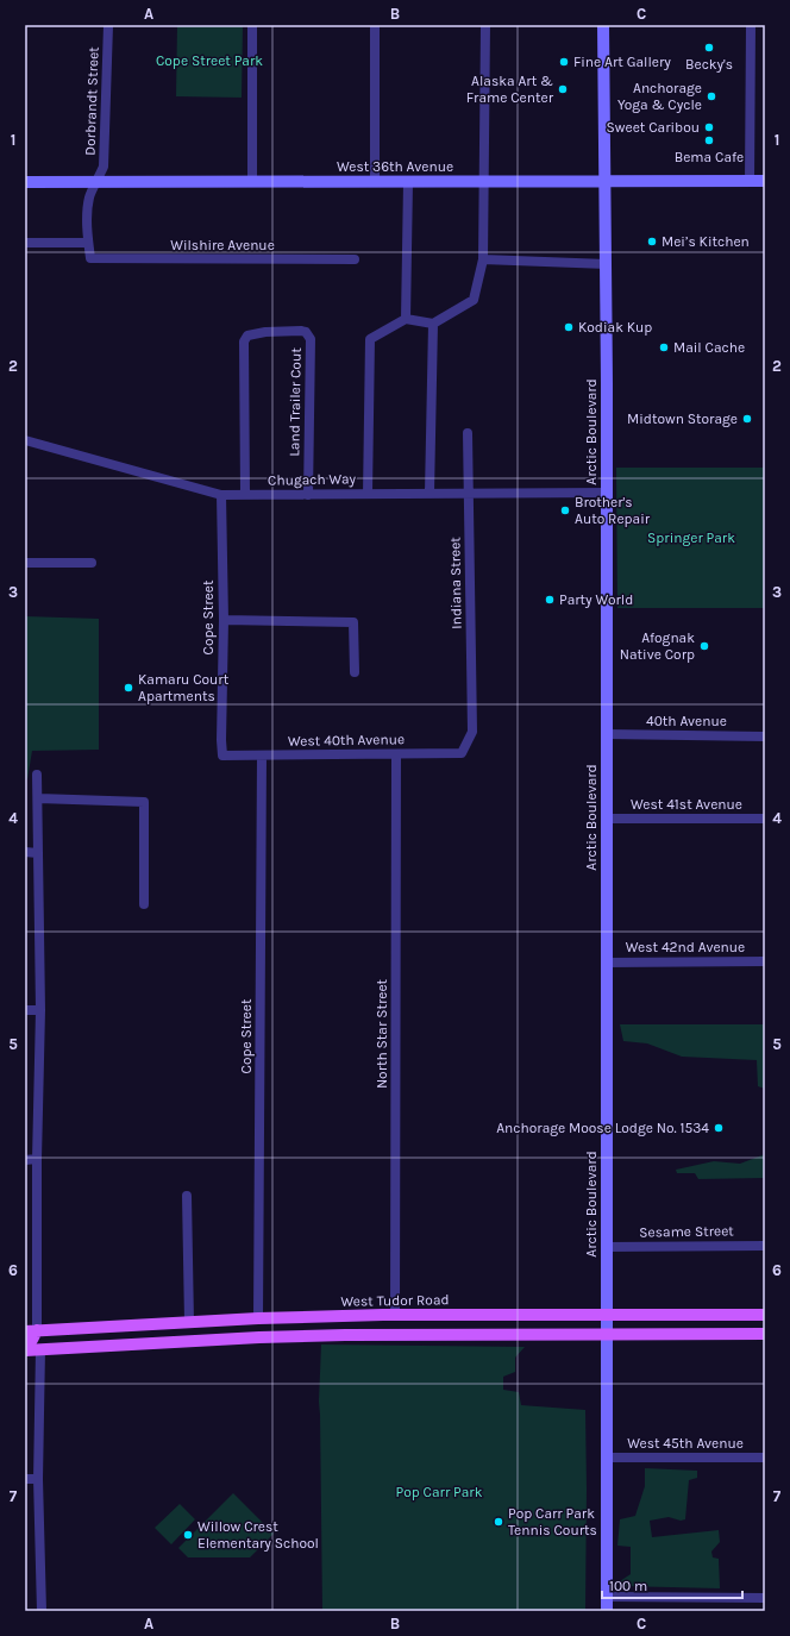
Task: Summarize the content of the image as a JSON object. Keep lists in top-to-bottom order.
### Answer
{
  "streets": {
    "main road": ["West 36th Avenue", "Arctic Boulevard", "West Tudor Road"],
    "street": [
      "Dorbrandt Street",
      "Wilshire Avenue",
      "Land Trailer Cout",
      "Chugach Way",
      "Indiana Street",
      "Cope Street",
      "40th Avenue",
      "West 40th Avenue",
      "West 41st Avenue",
      "West 42nd Avenue",
      "North Star Street",
      "Sesame Street",
      "West 45th Avenue"
    ]
  },
  "crossings": [
    ["Dorbrandt Street", "West 36th Avenue"],
    ["Dorbrandt Street", "Wilshire Avenue"],
    ["West 36th Avenue", "Arctic Boulevard"],
    ["Land Trailer Cout", "Chugach Way"],
    ["Arctic Boulevard", "Chugach Way"],
    ["Arctic Boulevard", "40th Avenue"],
    ["Arctic Boulevard", "West 41st Avenue"],
    ["Arctic Boulevard", "West 42nd Avenue"],
    ["Arctic Boulevard", "Sesame Street"],
    ["Arctic Boulevard", "West Tudor Road"],
    ["Arctic Boulevard", "West 45th Avenue"],
    ["Chugach Way", "Indiana Street"],
    ["Chugach Way", "Cope Street"],
    ["Indiana Street", "West 40th Avenue"],
    ["Cope Street", "West 40th Avenue"],
    ["Cope Street", "West Tudor Road"],
    ["West 40th Avenue", "North Star Street"],
    ["North Star Street", "West Tudor Road"]
  ],
  "parks": ["Cope Street Park", "Springer Park", "Pop Carr Park"],
  "places": [
    "Becky's",
    "Fine Art Gallery",
    "Alaska Art & Frame Center",
    "Anchorage Yoga & Cycle",
    "Sweet Caribou",
    "Bema Cafe",
    "Mei’s Kitchen",
    "Kodiak Kup",
    "Mail Cache",
    "Midtown Storage",
    "Brother's Auto Repair",
    "Party World",
    "Afognak Native Corp",
    "Kamaru Court Apartments",
    "Anchorage Moose Lodge No. 1534",
    "Pop Carr Park Tennis Courts",
    "Willow Crest Elementary School"
  ],
  "scale_bar": "100 m",
  "grid": {
    "columns": ["A", "B", "C"],
    "rows": [
      "1",
      "2",
      "3",
      "4",
      "5",
      "6",
      "7"
    ]
  }
}
